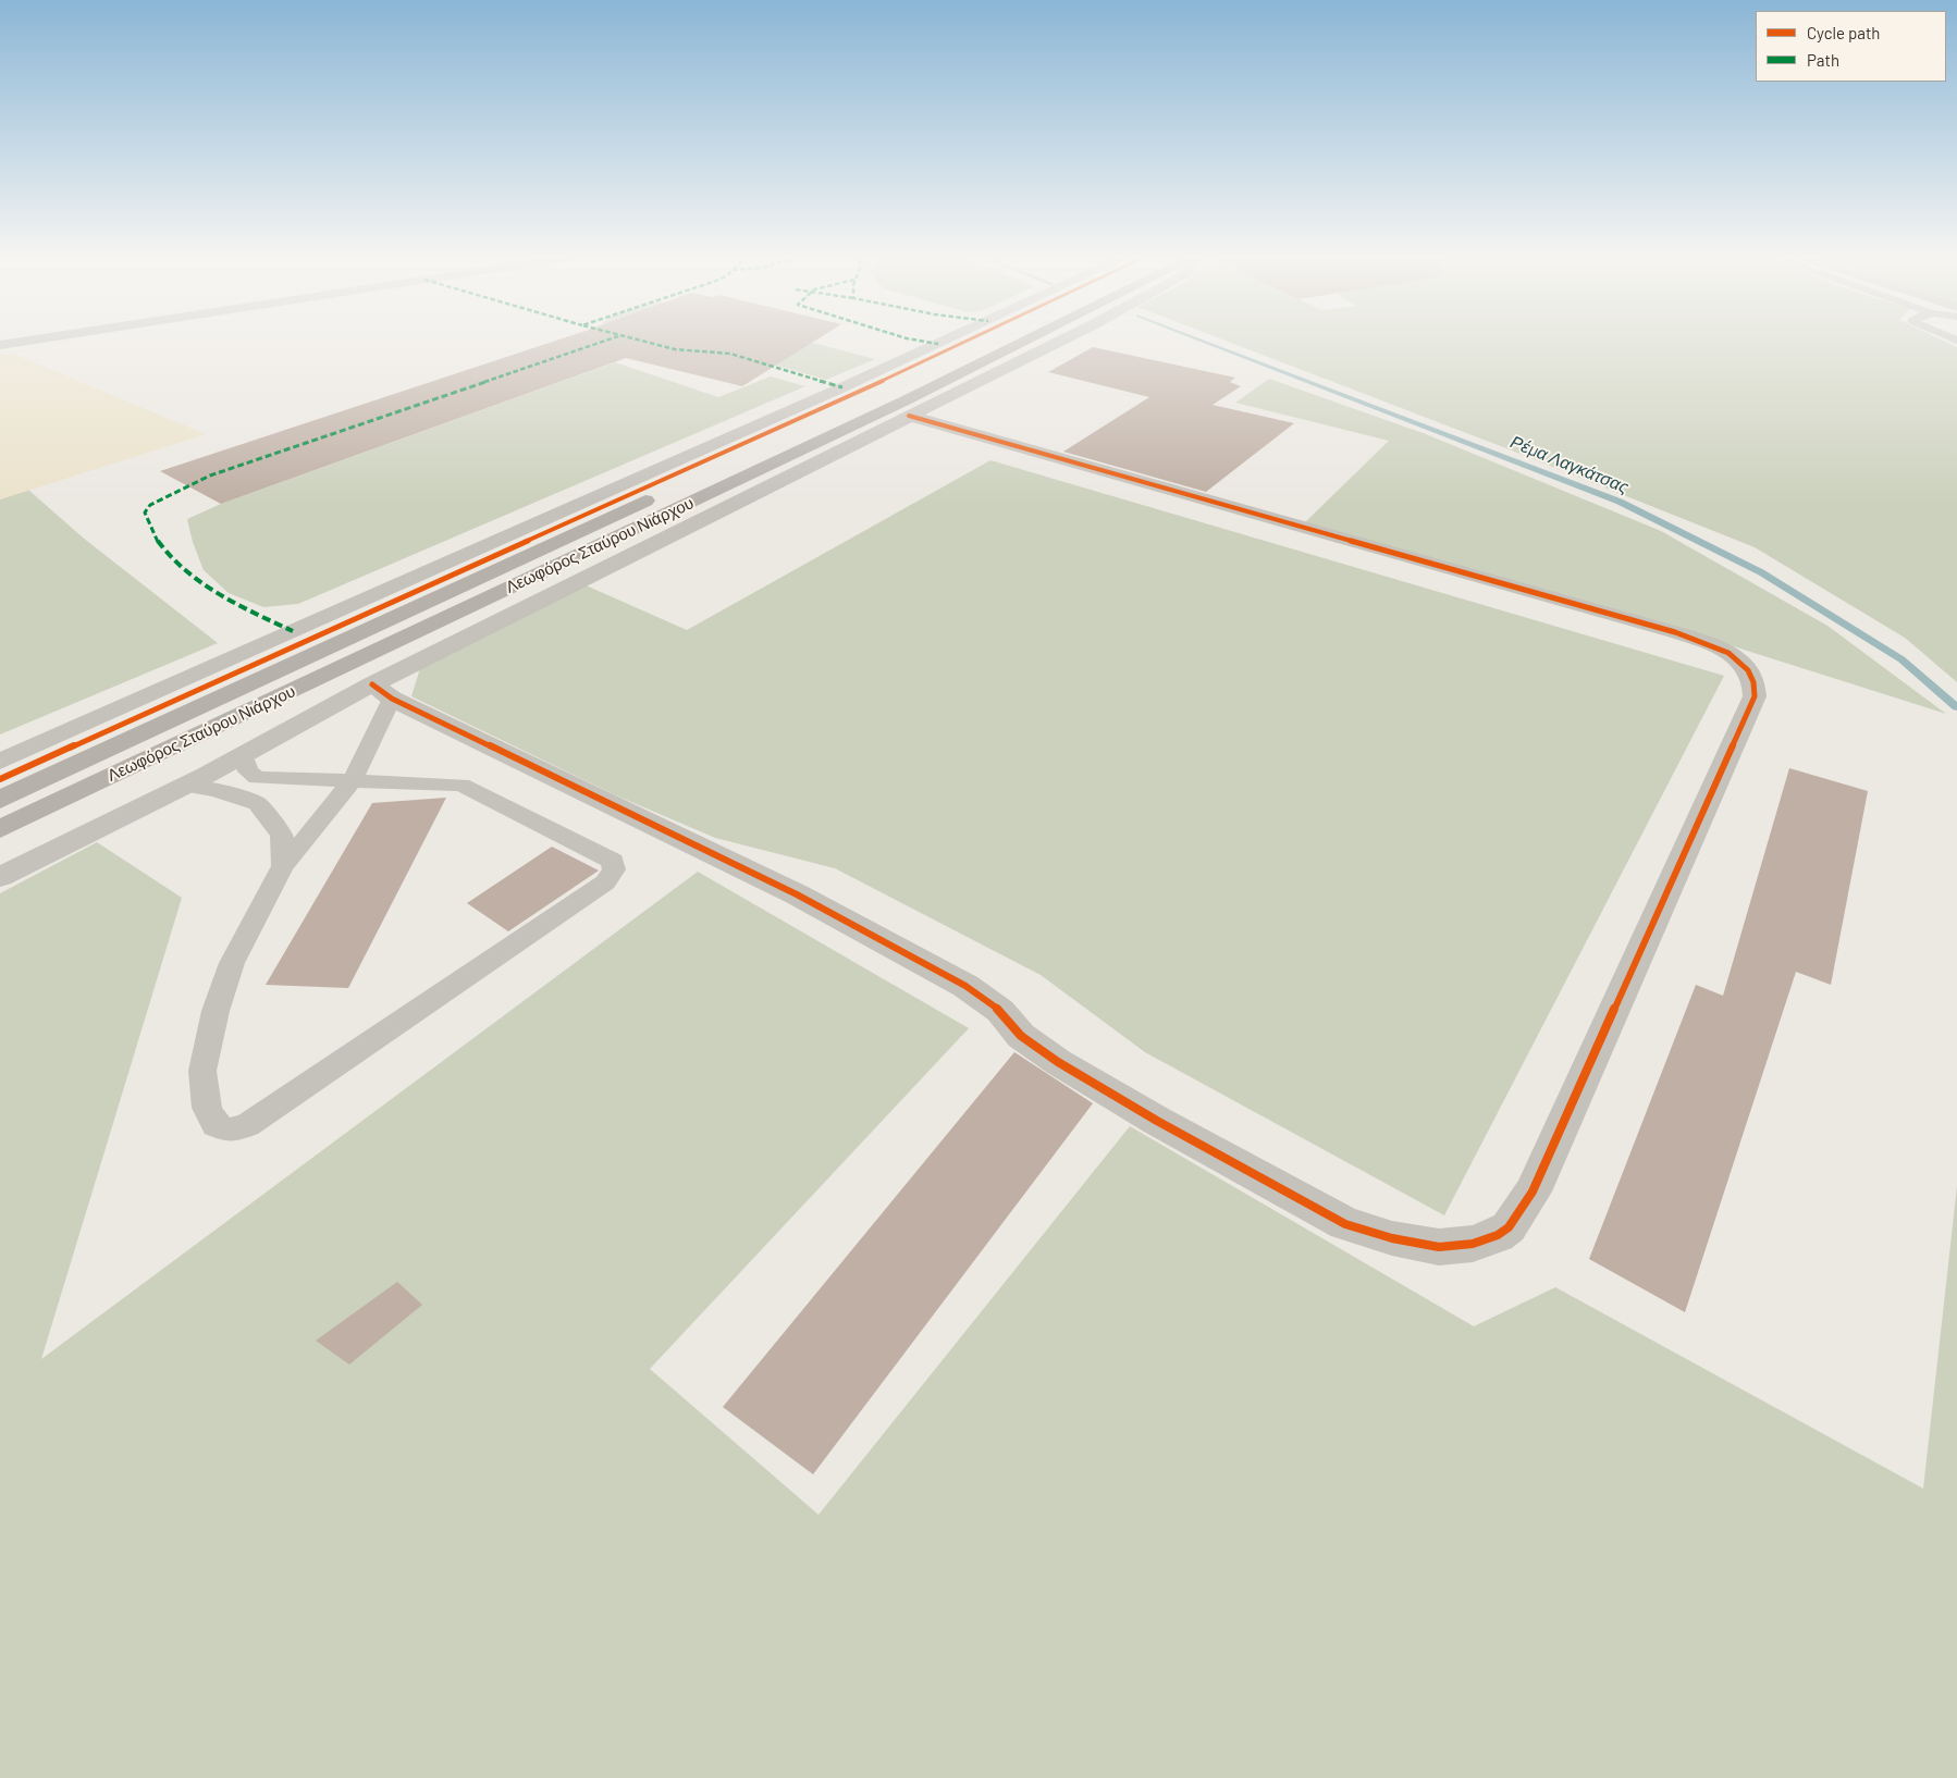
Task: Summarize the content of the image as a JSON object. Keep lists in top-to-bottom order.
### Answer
{
  "streets": {
    "main road": ["Λεωφόρος Σταύρου Νιάρχου"]
  },
  "water": ["Ρέμα Λαγκάτσας"],
  "legend": ["Cycle path", "Path"]
}
